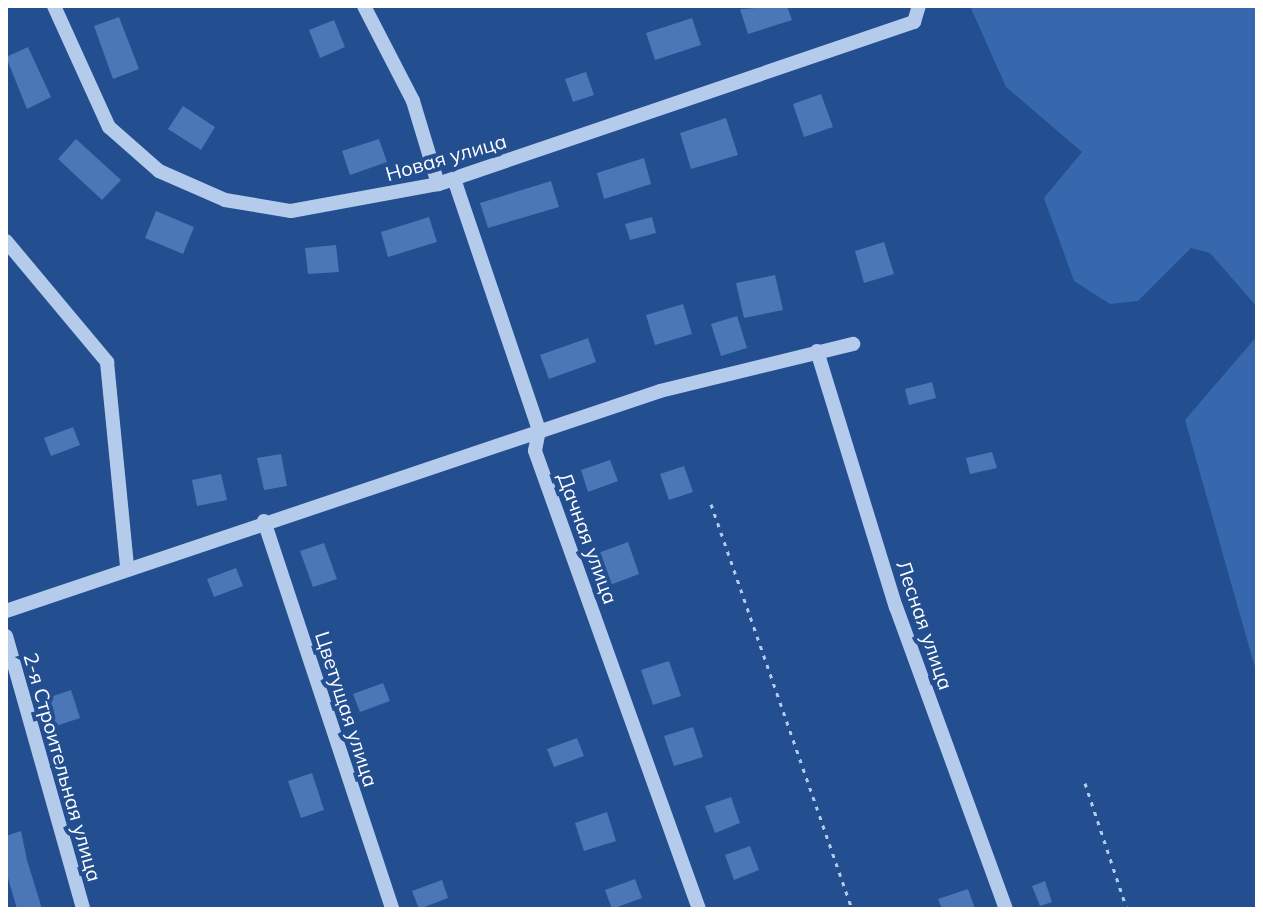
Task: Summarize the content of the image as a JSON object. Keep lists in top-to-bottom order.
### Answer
{
  "streets": {
    "street": [
      "Новая улица",
      "Дачная улица",
      "Лесная улица",
      "Цветущая улица",
      "2-я Строительная улица"
    ]
  },
  "crossings": [
    ["Новая улица", "Дачная улица"]
  ]
}
